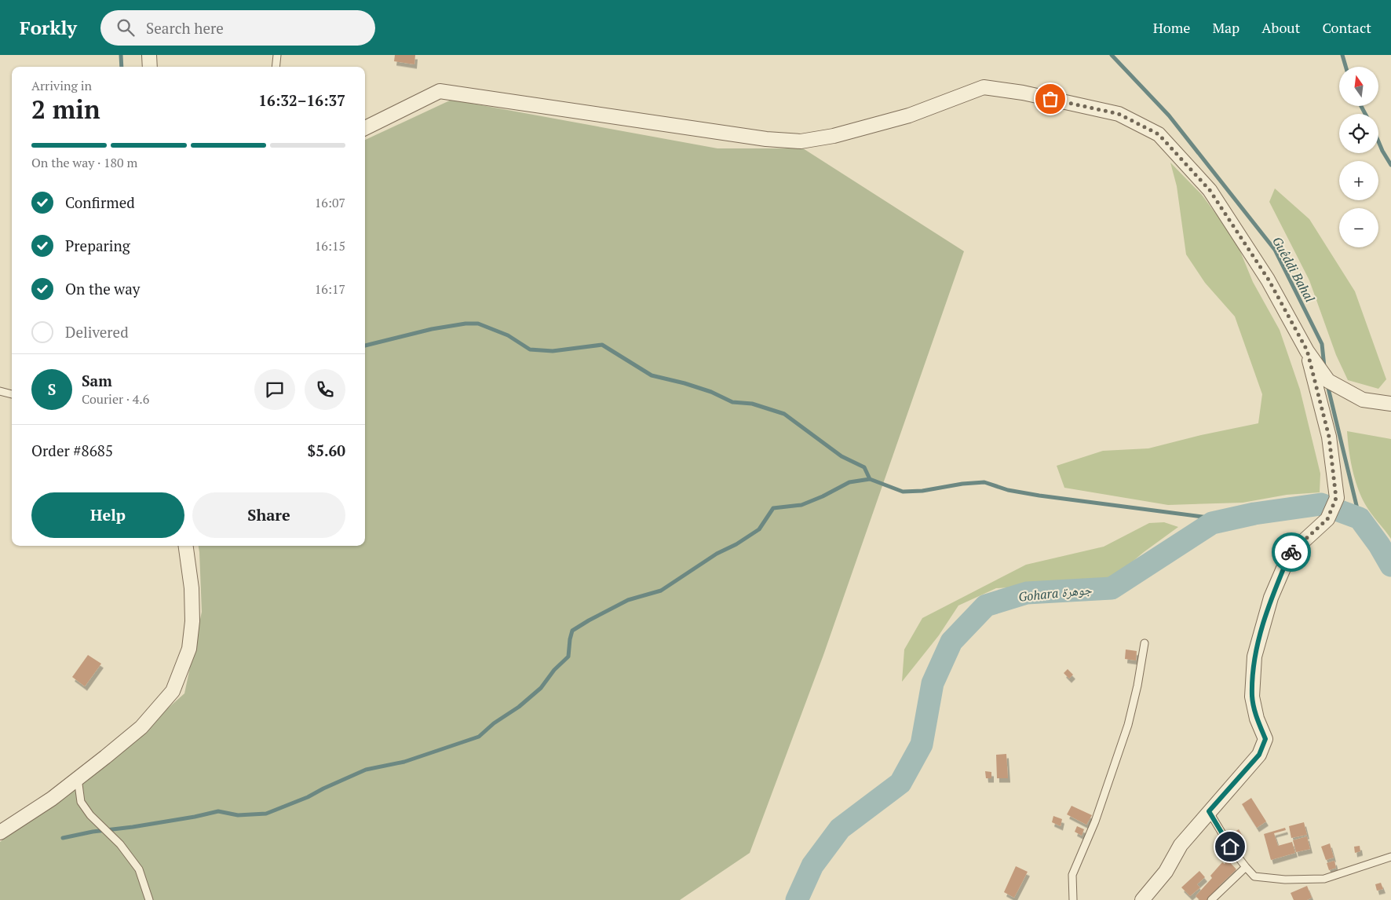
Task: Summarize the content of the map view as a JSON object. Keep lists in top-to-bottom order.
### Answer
{
  "water": ["Guêddi Bahal", "Gohara جوهرة"],
  "north": "top",
  "page": {
    "header": "Forkly",
    "search": "Search here",
    "nav": [
      "Home",
      "Map",
      "About",
      "Contact"
    ],
    "map_buttons": ["+", "−"],
    "heading": ["2 min", "Arriving in", "16:32–16:37"],
    "panel": [
      "Sam",
      "Courier · 4.6",
      "Order #8685",
      "$5.60"
    ],
    "bar": "On the way · 180 m",
    "list": [
      ["Confirmed", "16:07"],
      ["Preparing", "16:15"],
      ["On the way", "16:17"],
      "Delivered"
    ],
    "round": "S",
    "buttons": ["Help", "Share"]
  }
}
